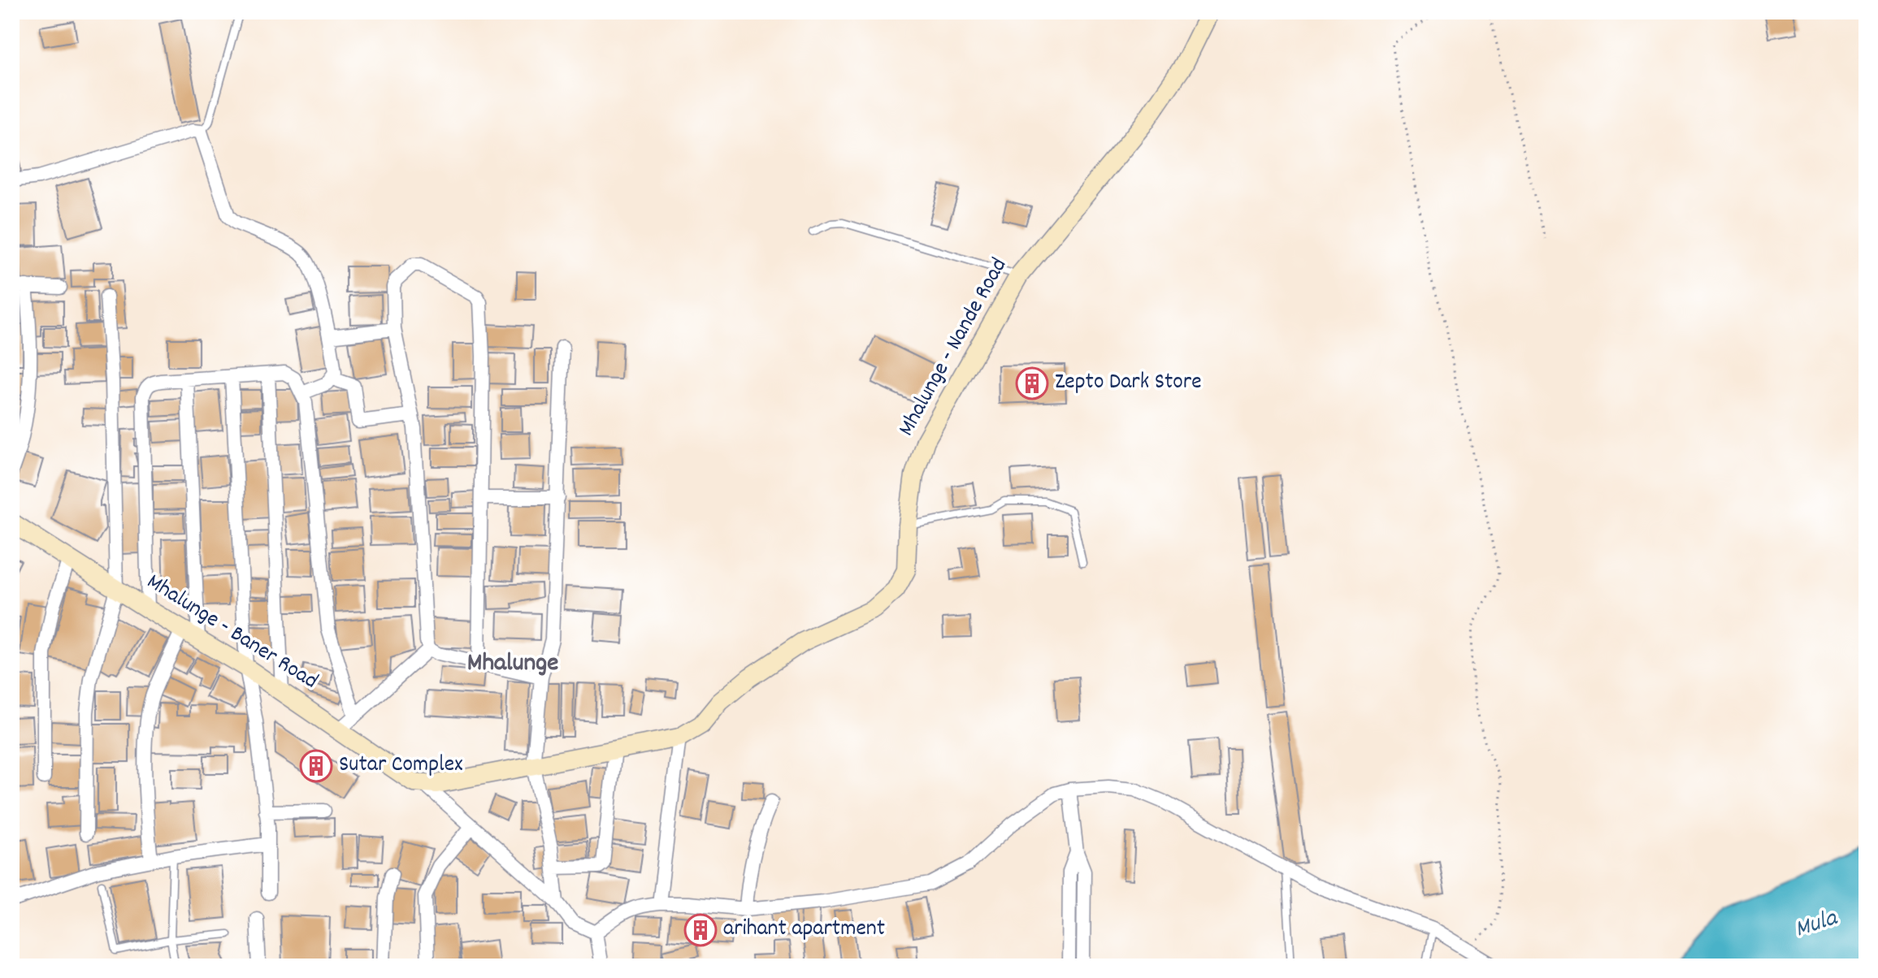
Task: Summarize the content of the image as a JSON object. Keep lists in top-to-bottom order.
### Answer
{
  "streets": {
    "main road": ["Mhalunge - Nande Road", "Mhalunge - Baner Road"]
  },
  "crossings": [
    ["Mhalunge - Nande Road", "Mhalunge - Baner Road"]
  ],
  "districts": ["Mhalunge"],
  "water": ["Mula"],
  "places": {
    "building": ["Zepto Dark Store", "Sutar Complex", "arihant apartment"]
  }
}
